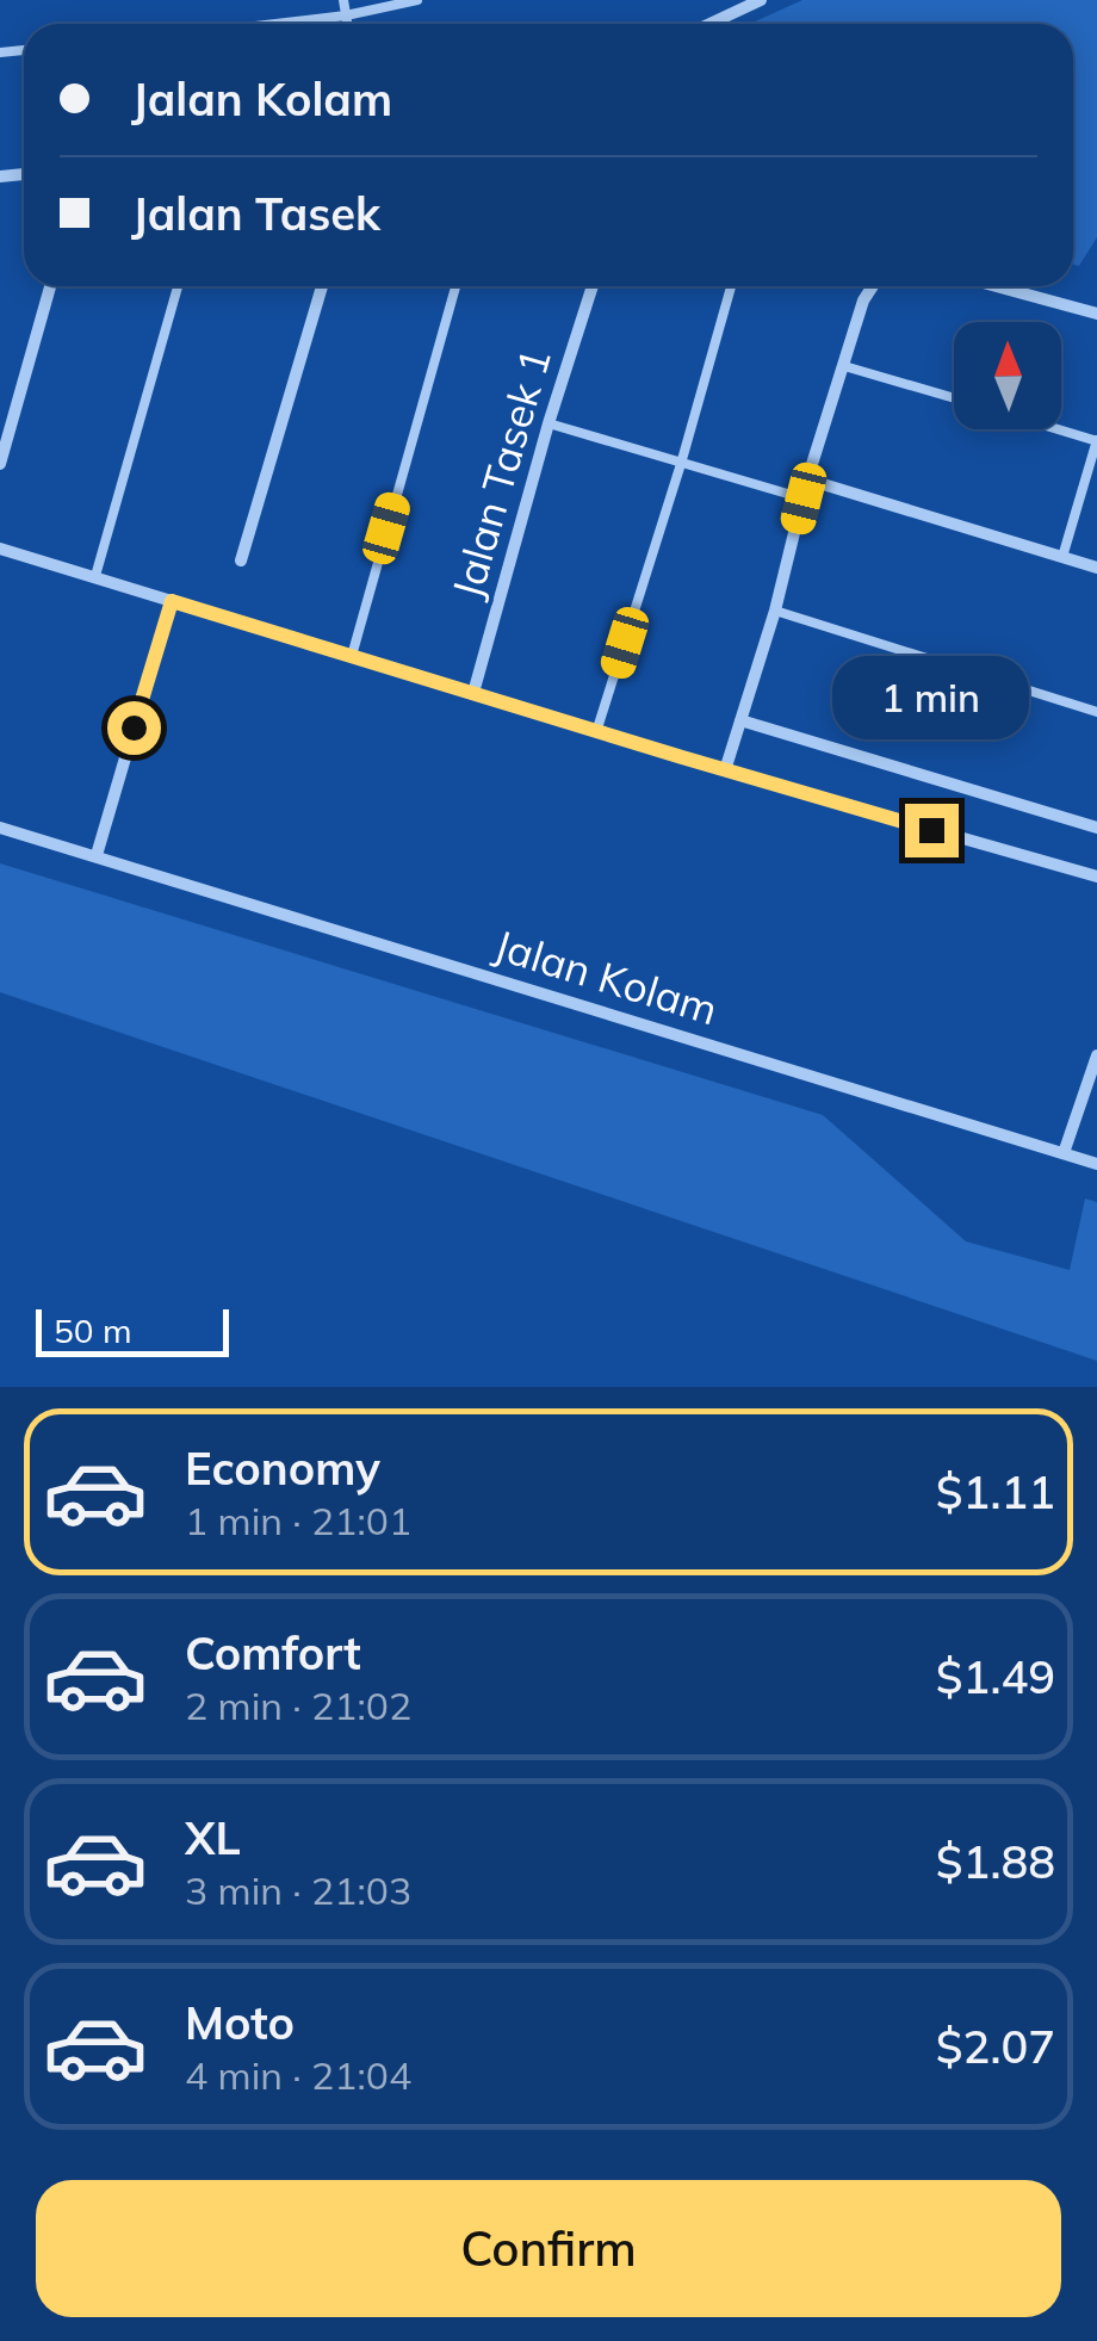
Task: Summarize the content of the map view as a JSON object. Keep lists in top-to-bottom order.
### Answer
{
  "streets": {
    "street": ["Jalan Tasek 1", "Jalan Kolam"]
  },
  "scale_bar": "50 m",
  "north": "top",
  "page": {
    "banner": ["Jalan Kolam", "Jalan Tasek"],
    "bubble": "1 min",
    "scale": "50 m",
    "list": [
      {
        "name": "Economy",
        "note": "1 min · 21:01",
        "value": "$1.11"
      },
      {
        "name": "Comfort",
        "note": "2 min · 21:02",
        "value": "$1.49"
      },
      {
        "name": "XL",
        "note": "3 min · 21:03",
        "value": "$1.88"
      },
      {
        "name": "Moto",
        "note": "4 min · 21:04",
        "value": "$2.07"
      }
    ],
    "buttons": "Confirm"
  }
}
